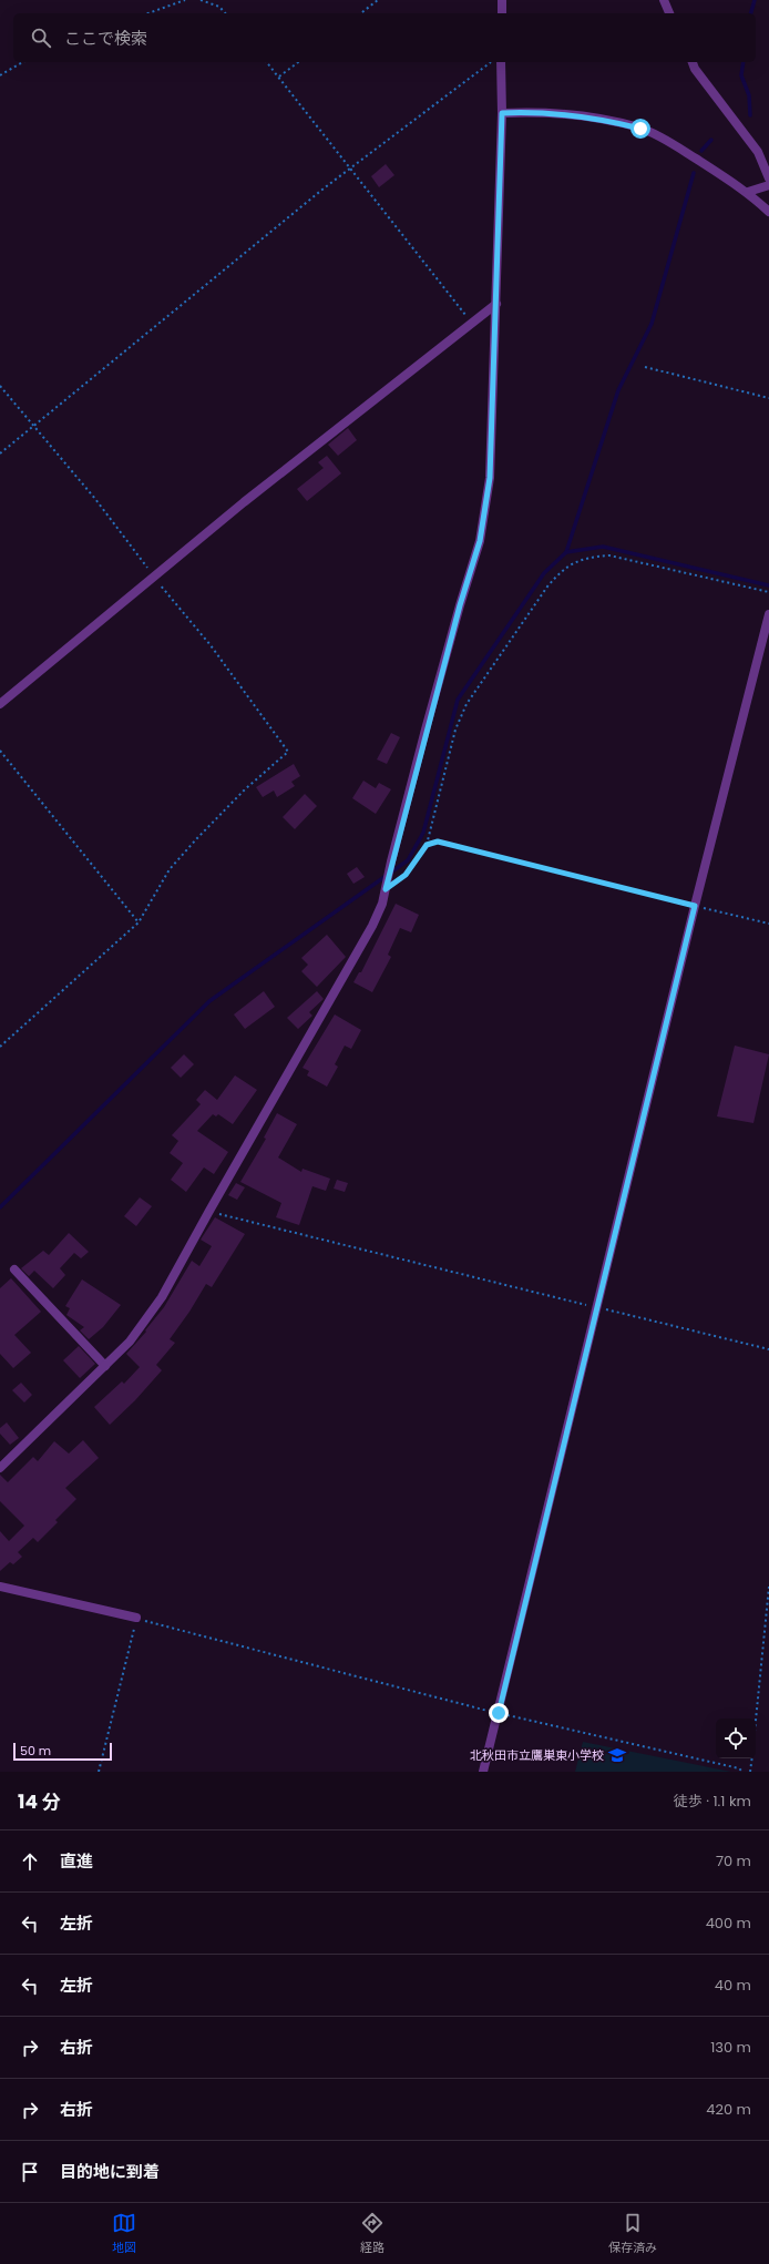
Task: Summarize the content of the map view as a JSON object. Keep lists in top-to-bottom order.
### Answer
{
  "places": {
    "school or university": ["北秋田市立鷹巣東小学校"]
  },
  "scale_bar": "50 m",
  "page": {
    "search": "ここで検索",
    "scale": "50 m",
    "heading": ["14 分", "徒歩 · 1.1 km"],
    "list": [
      ["直進", "70 m"],
      ["左折", "400 m"],
      ["左折", "40 m"],
      ["右折", "130 m"],
      ["右折", "420 m"],
      "目的地に到着"
    ],
    "nav": ["地図", "経路", "保存済み"]
  }
}
